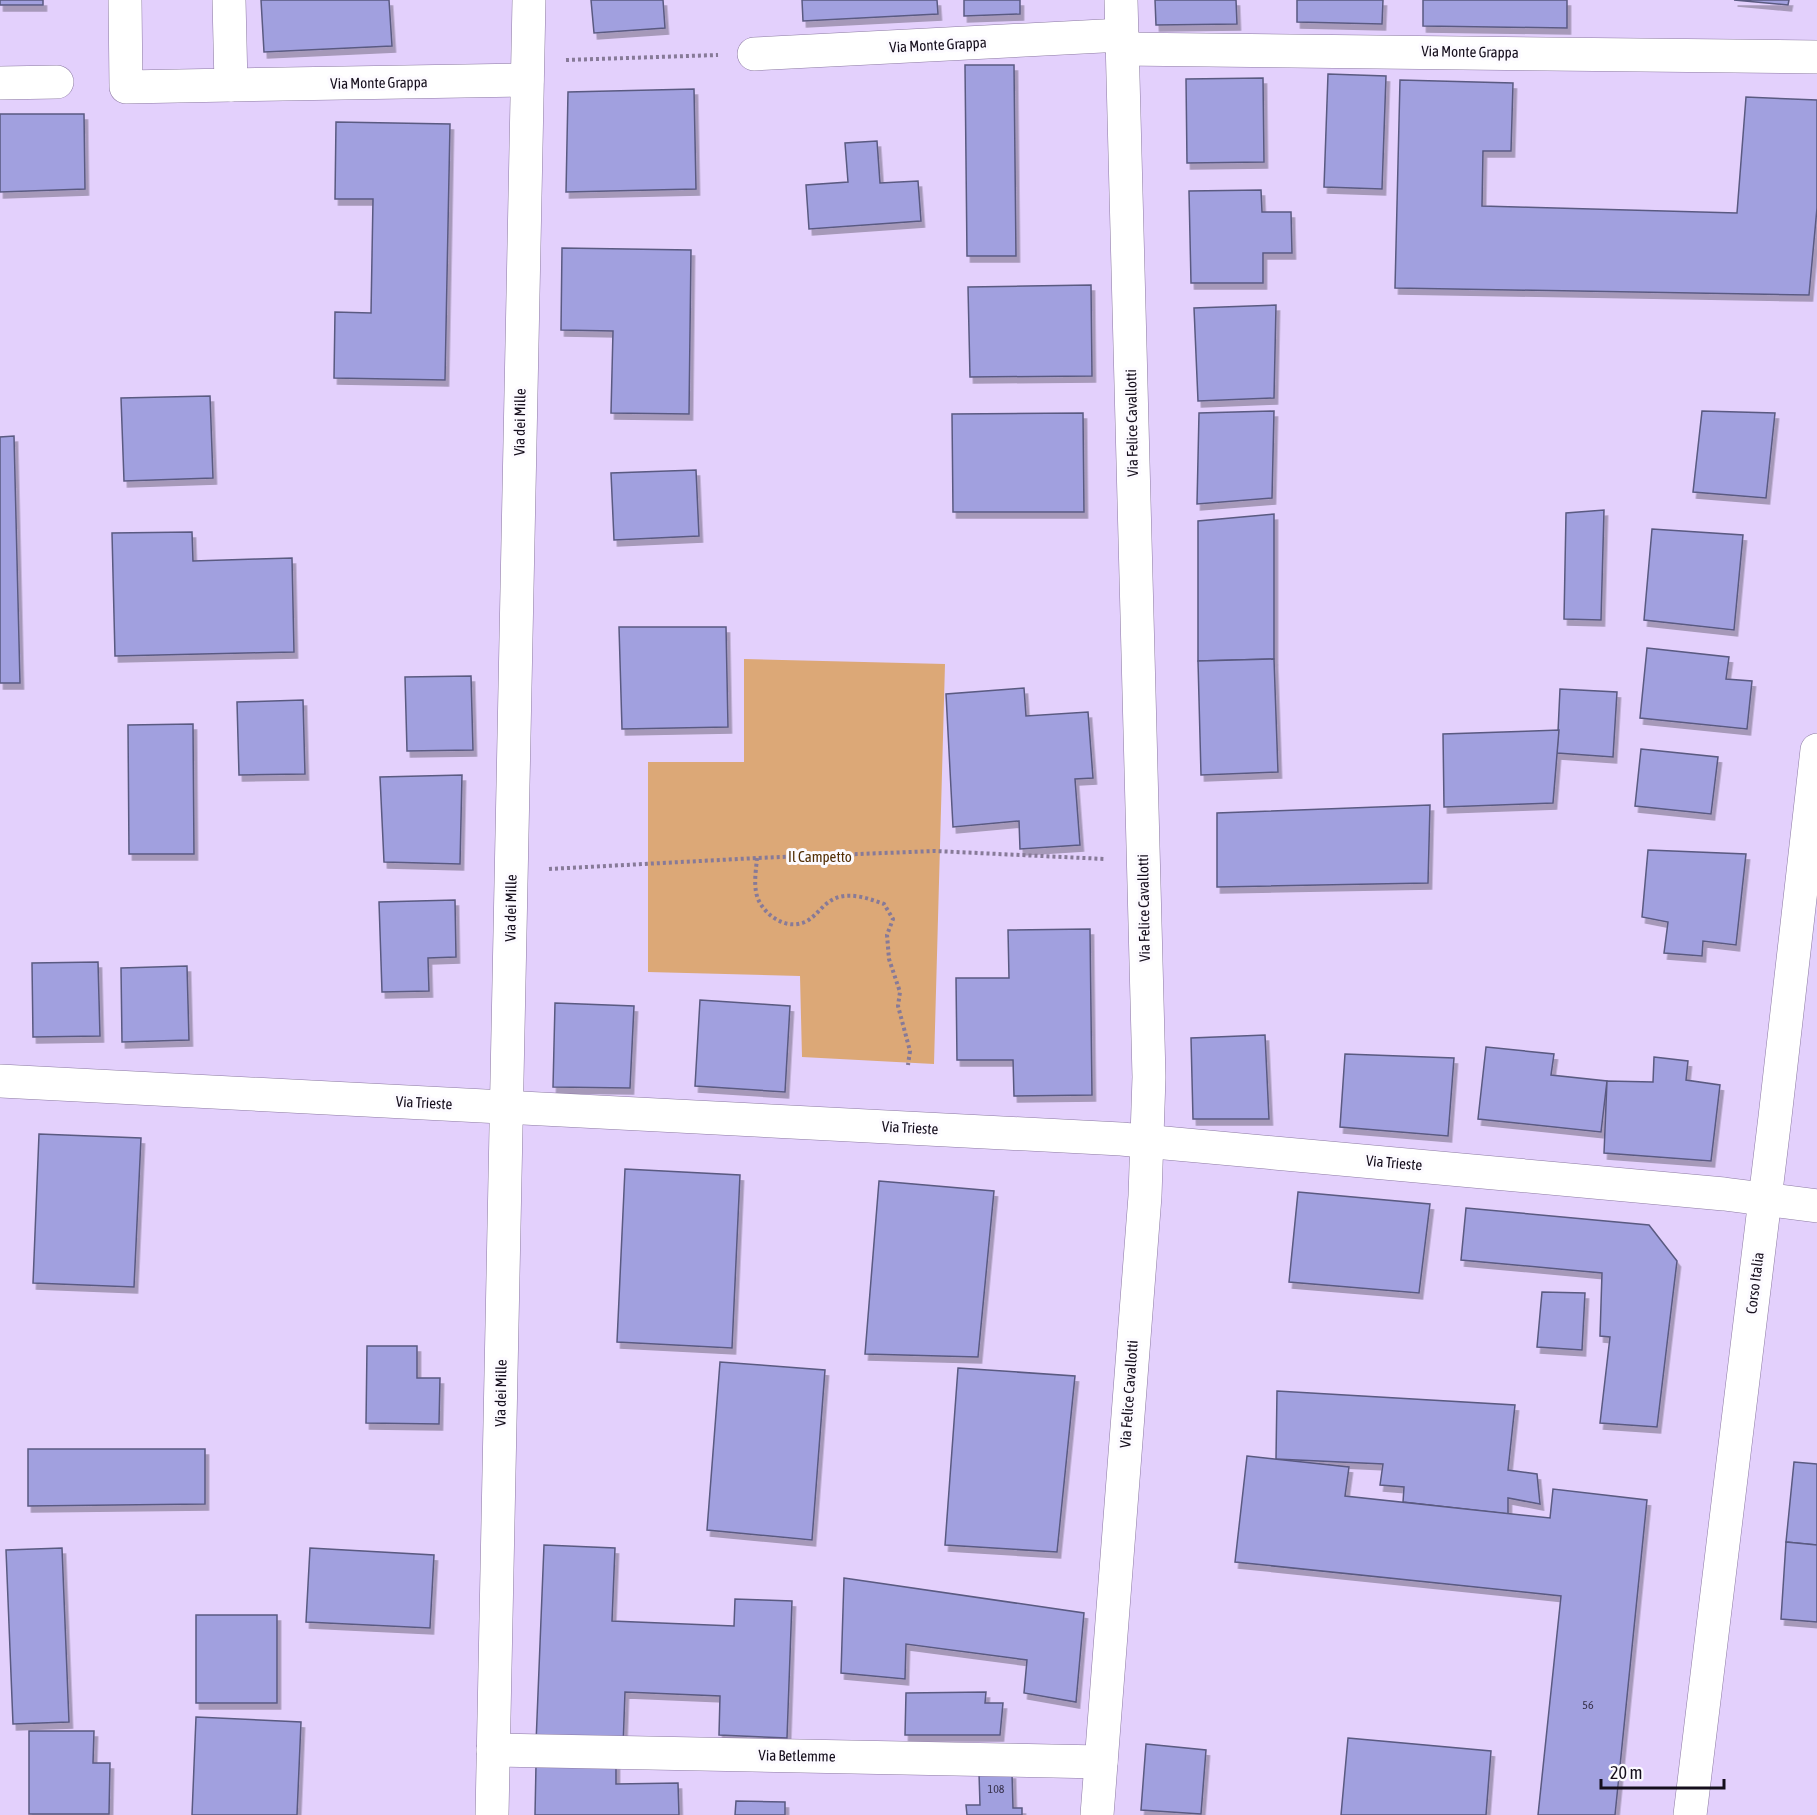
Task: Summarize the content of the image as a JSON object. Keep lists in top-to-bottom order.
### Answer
{
  "streets": {
    "street": [
      "Via Monte Grappa",
      "Via dei Mille",
      "Via Felice Cavallotti",
      "Via Trieste",
      "Corso Italia",
      "Via Betlemme"
    ]
  },
  "crossings": [
    ["Via Monte Grappa", "Via dei Mille"],
    ["Via Monte Grappa", "Via Felice Cavallotti"],
    ["Via dei Mille", "Via Trieste"],
    ["Via dei Mille", "Via Betlemme"],
    ["Via Felice Cavallotti", "Via Trieste"],
    ["Via Felice Cavallotti", "Via Betlemme"],
    ["Via Trieste", "Corso Italia"]
  ],
  "parks": ["Il Campetto"],
  "house_numbers": ["56", "108"],
  "scale_bar": "20 m"
}
